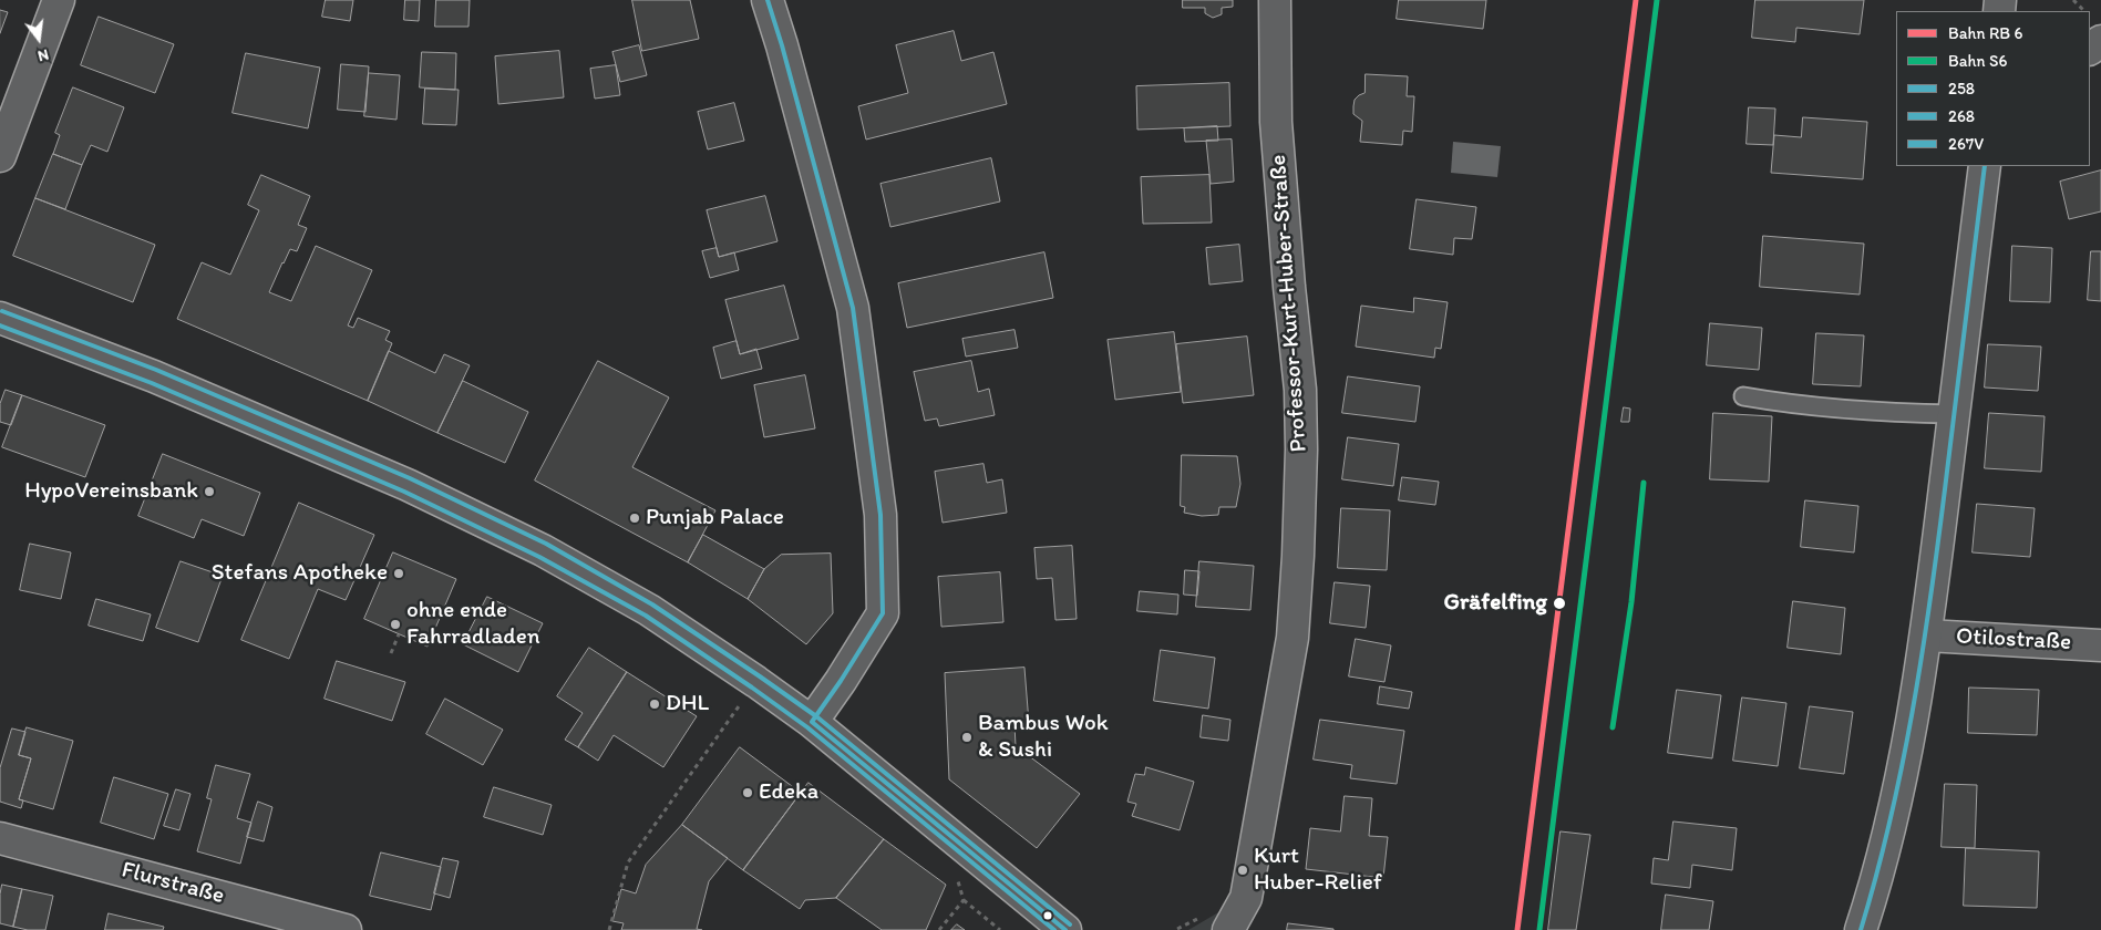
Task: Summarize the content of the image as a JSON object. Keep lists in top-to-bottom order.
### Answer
{
  "streets": {
    "street": ["Professor-Kurt-Huber-Straße", "Otilostraße", "Flurstraße"]
  },
  "places": [
    "HypoVereinsbank",
    "Punjab Palace",
    "Stefans Apotheke",
    "Gräfelfing",
    "ohne ende Fahrradladen",
    "DHL",
    "Bambus Wok & Sushi",
    "Edeka",
    "Kurt Huber-Relief"
  ],
  "lines": [
    "rail line S6",
    "transit line 258",
    "transit line 267V",
    "transit line 268"
  ],
  "legend": [
    "Bahn RB 6",
    "Bahn S6",
    "258",
    "268",
    "267V"
  ],
  "north": "bottom"
}
